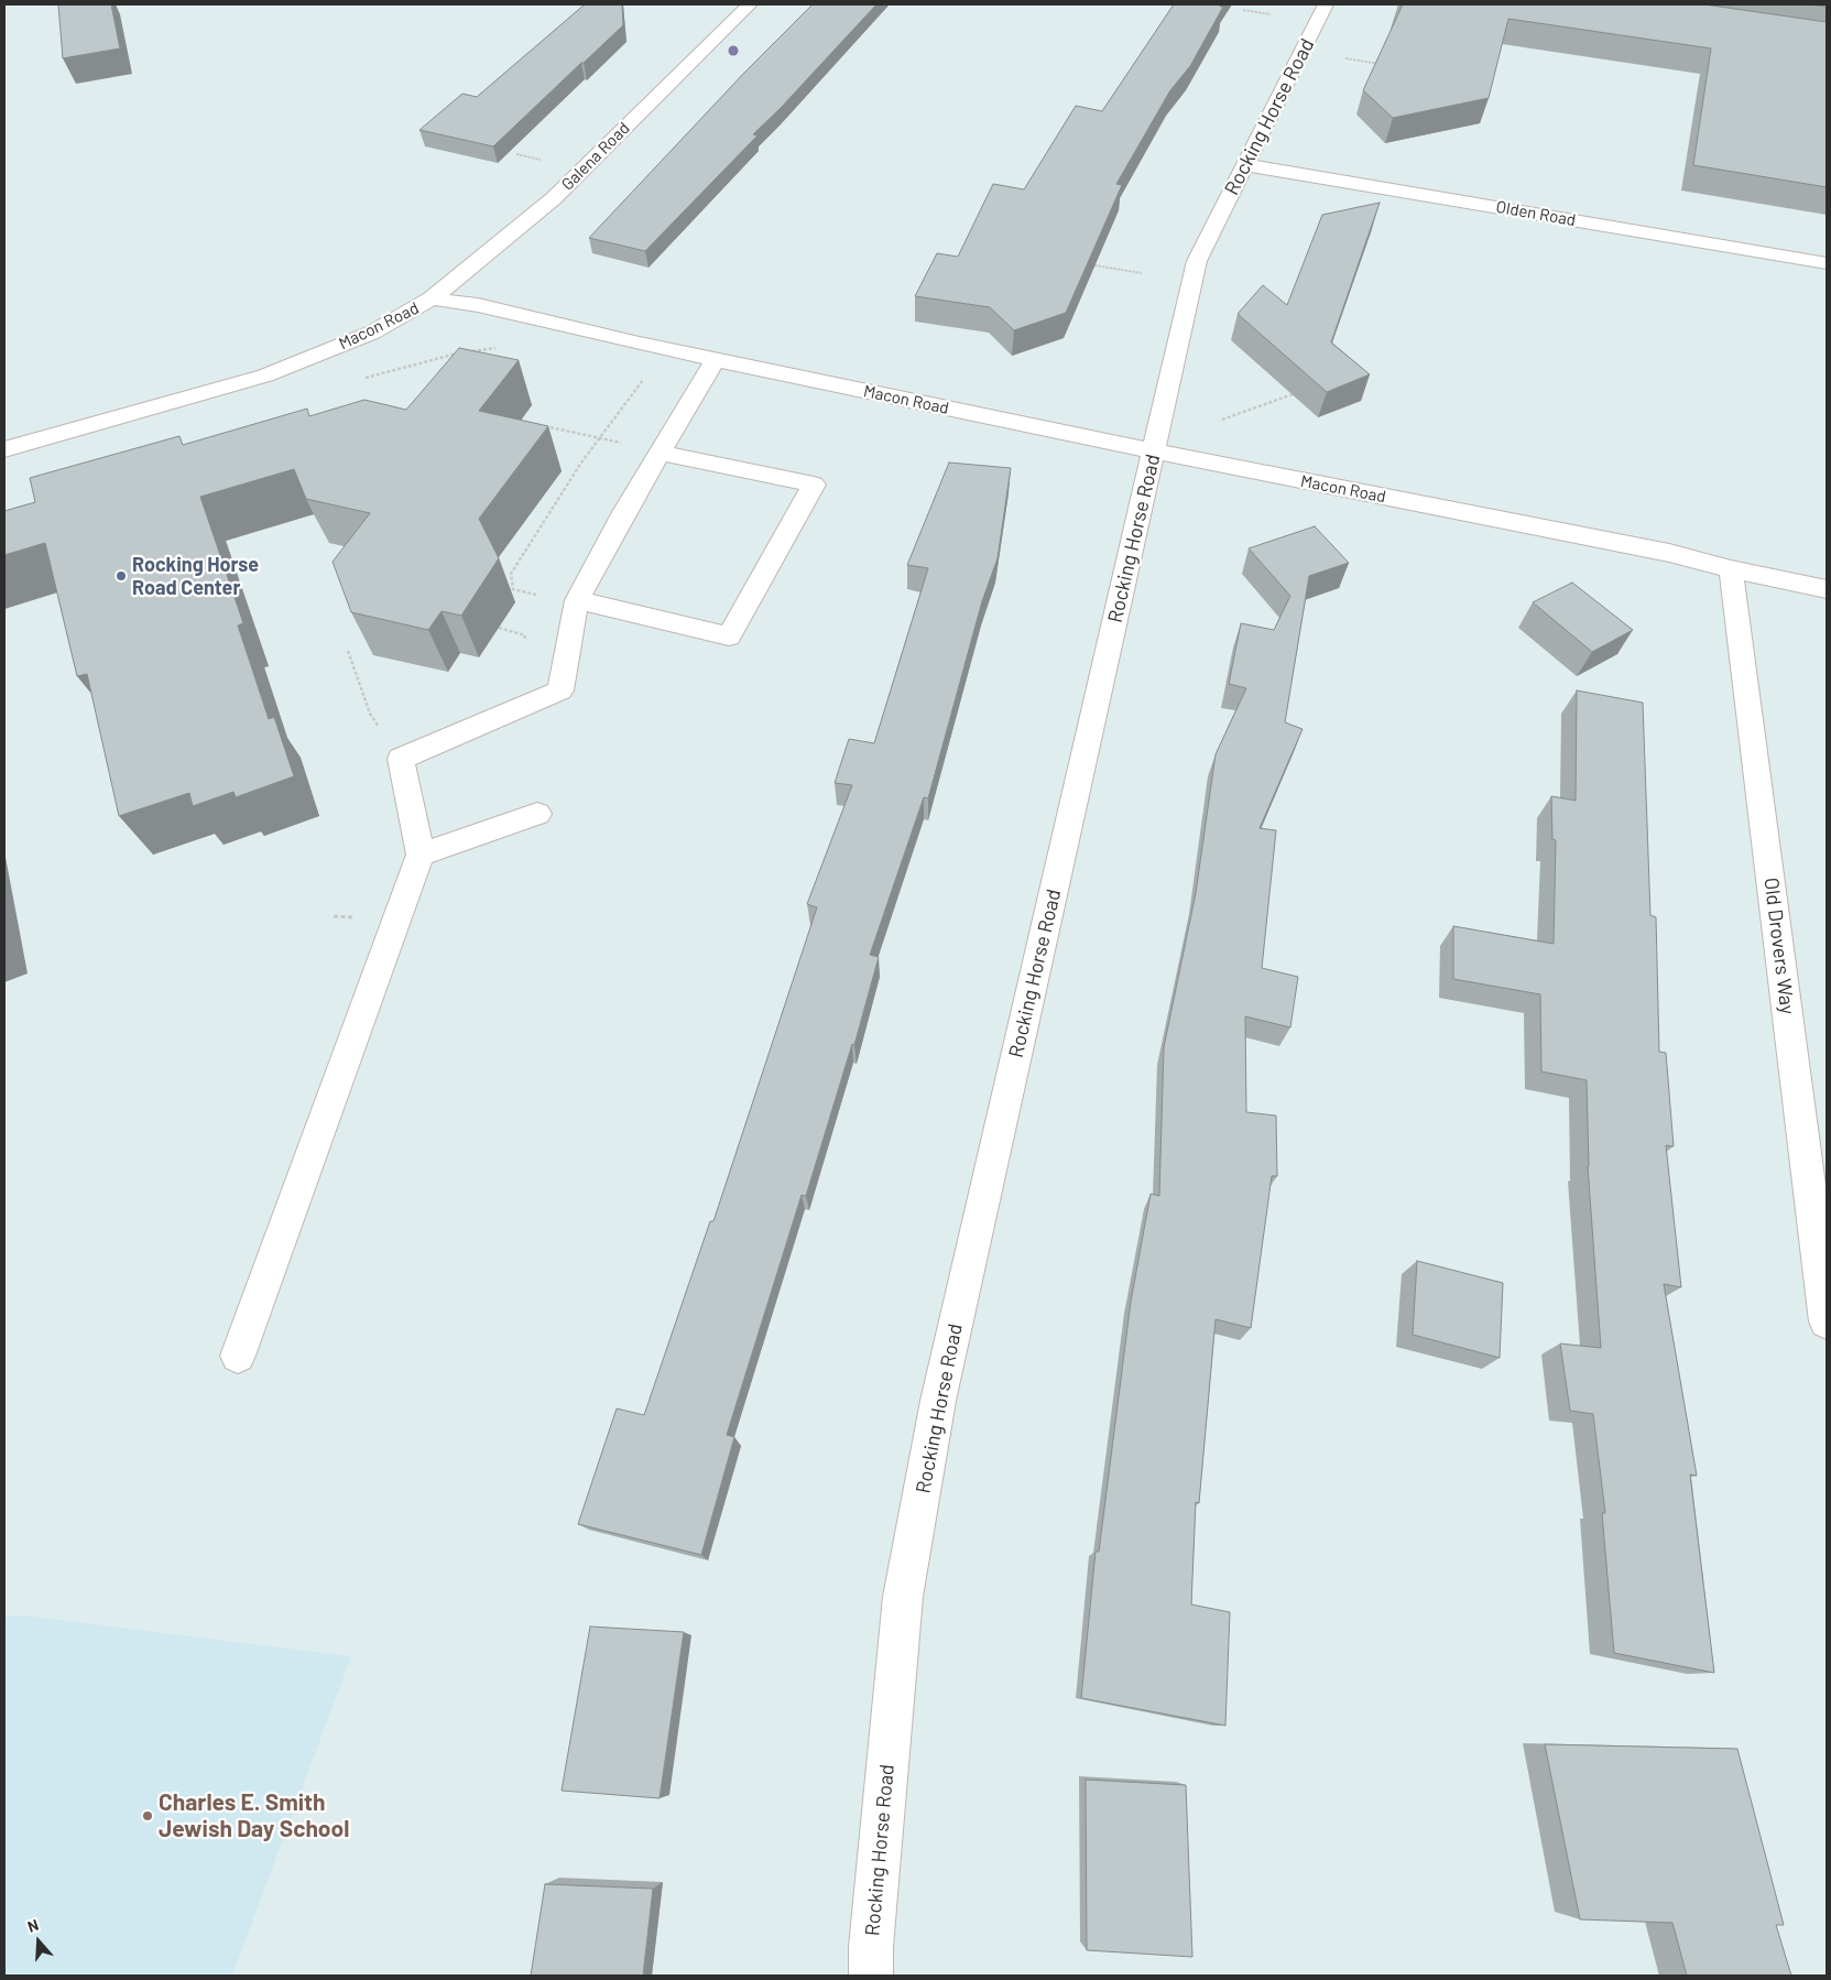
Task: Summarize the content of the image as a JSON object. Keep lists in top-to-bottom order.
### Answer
{
  "streets": {
    "street": [
      "Rocking Horse Road",
      "Galena Road",
      "Olden Road",
      "Macon Road",
      "Old Drovers Way"
    ]
  },
  "crossings": [
    ["Rocking Horse Road", "Olden Road"],
    ["Rocking Horse Road", "Macon Road"],
    ["Galena Road", "Macon Road"],
    ["Macon Road", "Old Drovers Way"]
  ],
  "places": ["Rocking Horse Road Center", "Charles E. Smith Jewish Day School"],
  "north": "top"
}
